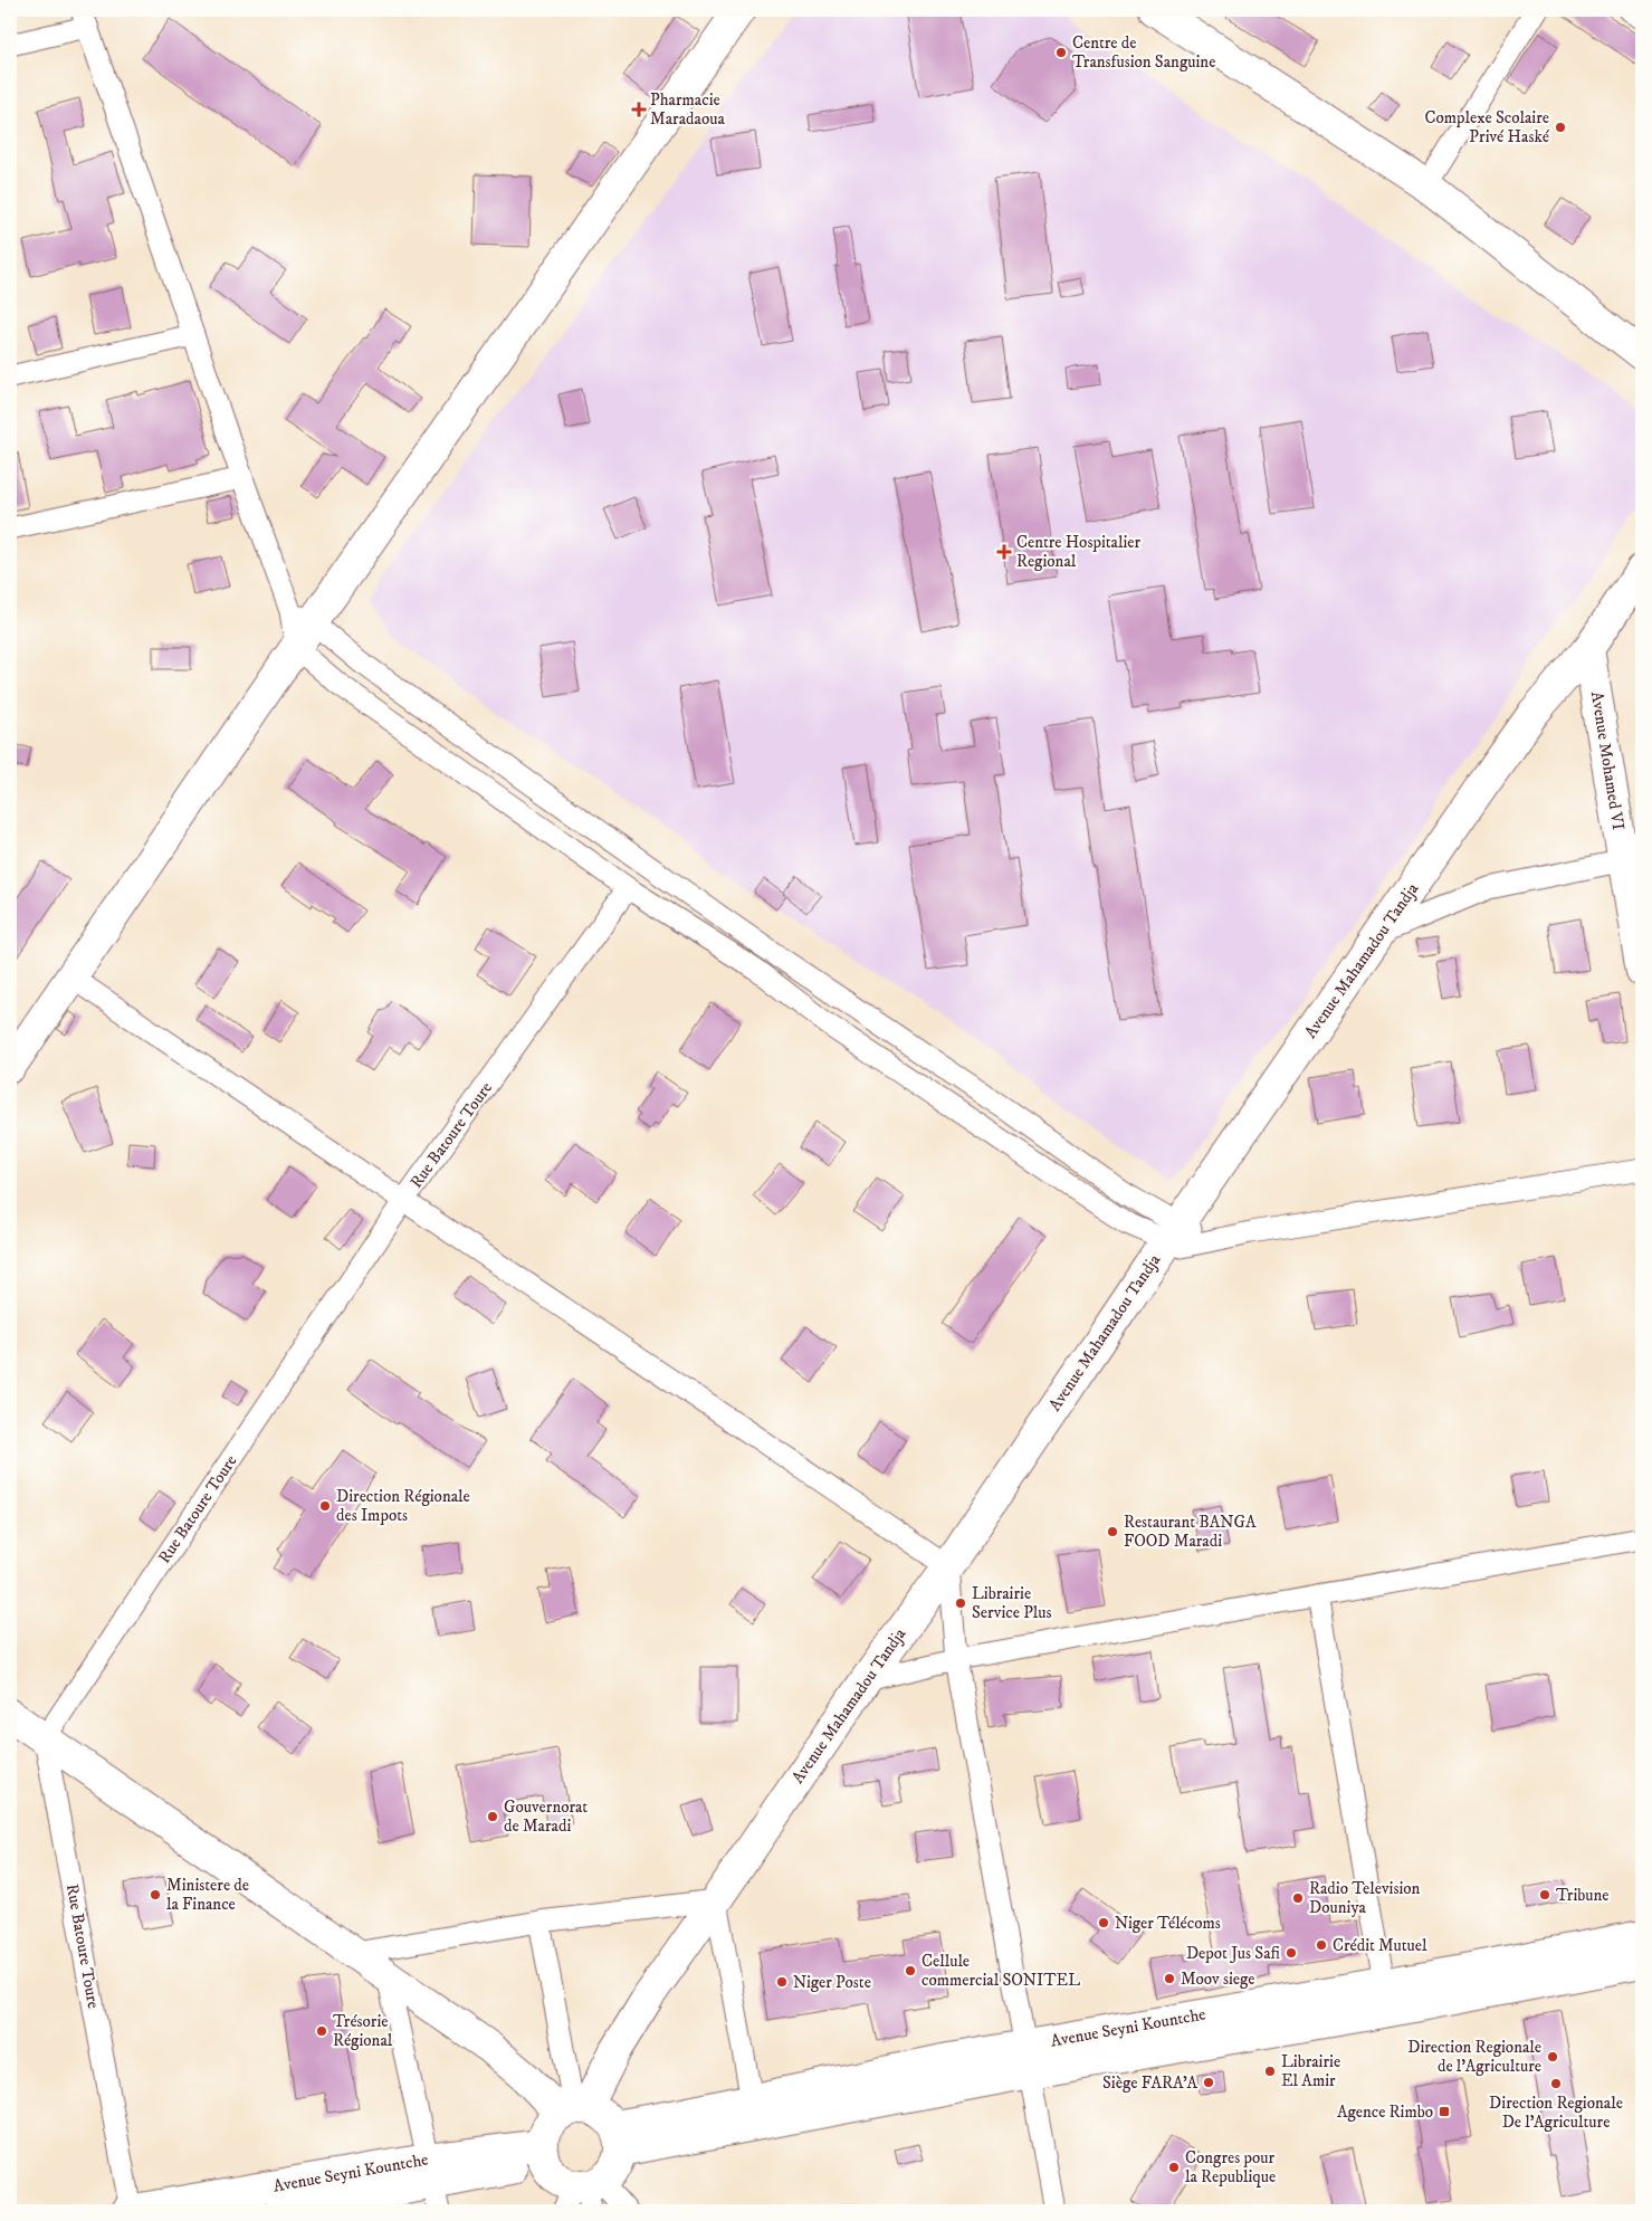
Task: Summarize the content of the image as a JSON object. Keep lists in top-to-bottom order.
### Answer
{
  "streets": {
    "main road": ["Avenue Mohamed VI", "Avenue Mahamadou Tandja", "Avenue Seyni Kountche"],
    "street": ["Rue Batoure Toure"]
  },
  "crossings": [
    ["Avenue Mohamed VI", "Avenue Mahamadou Tandja"],
    ["Avenue Mahamadou Tandja", "Avenue Seyni Kountche"],
    ["Rue Batoure Toure", "Avenue Seyni Kountche"]
  ],
  "places": {
    "other": [
      "Centre de Transfusion Sanguine",
      "Complexe Scolaire Privé Haské",
      "Direction Régionale des Impots",
      "Restaurant BANGA FOOD Maradi",
      "Librairie Service Plus",
      "Gouvernorat de Maradi",
      "Ministere de la Finance",
      "Tribune",
      "Radio Television Douniya",
      "Niger Télécoms",
      "Crédit Mutuel",
      "Depot Jus Safi",
      "Cellule commercial SONITEL",
      "Moov siege",
      "Niger Poste",
      "Trésorie Régional",
      "Direction Regionale de l'Agriculture",
      "Librairie El Amir",
      "Siège FARA'A",
      "Direction Regionale De l'Agriculture",
      "Congres pour la Republique"
    ],
    "health": ["Pharmacie Maradaoua", "Centre Hospitalier Regional"],
    "transit": ["Agence Rimbo"]
  }
}
